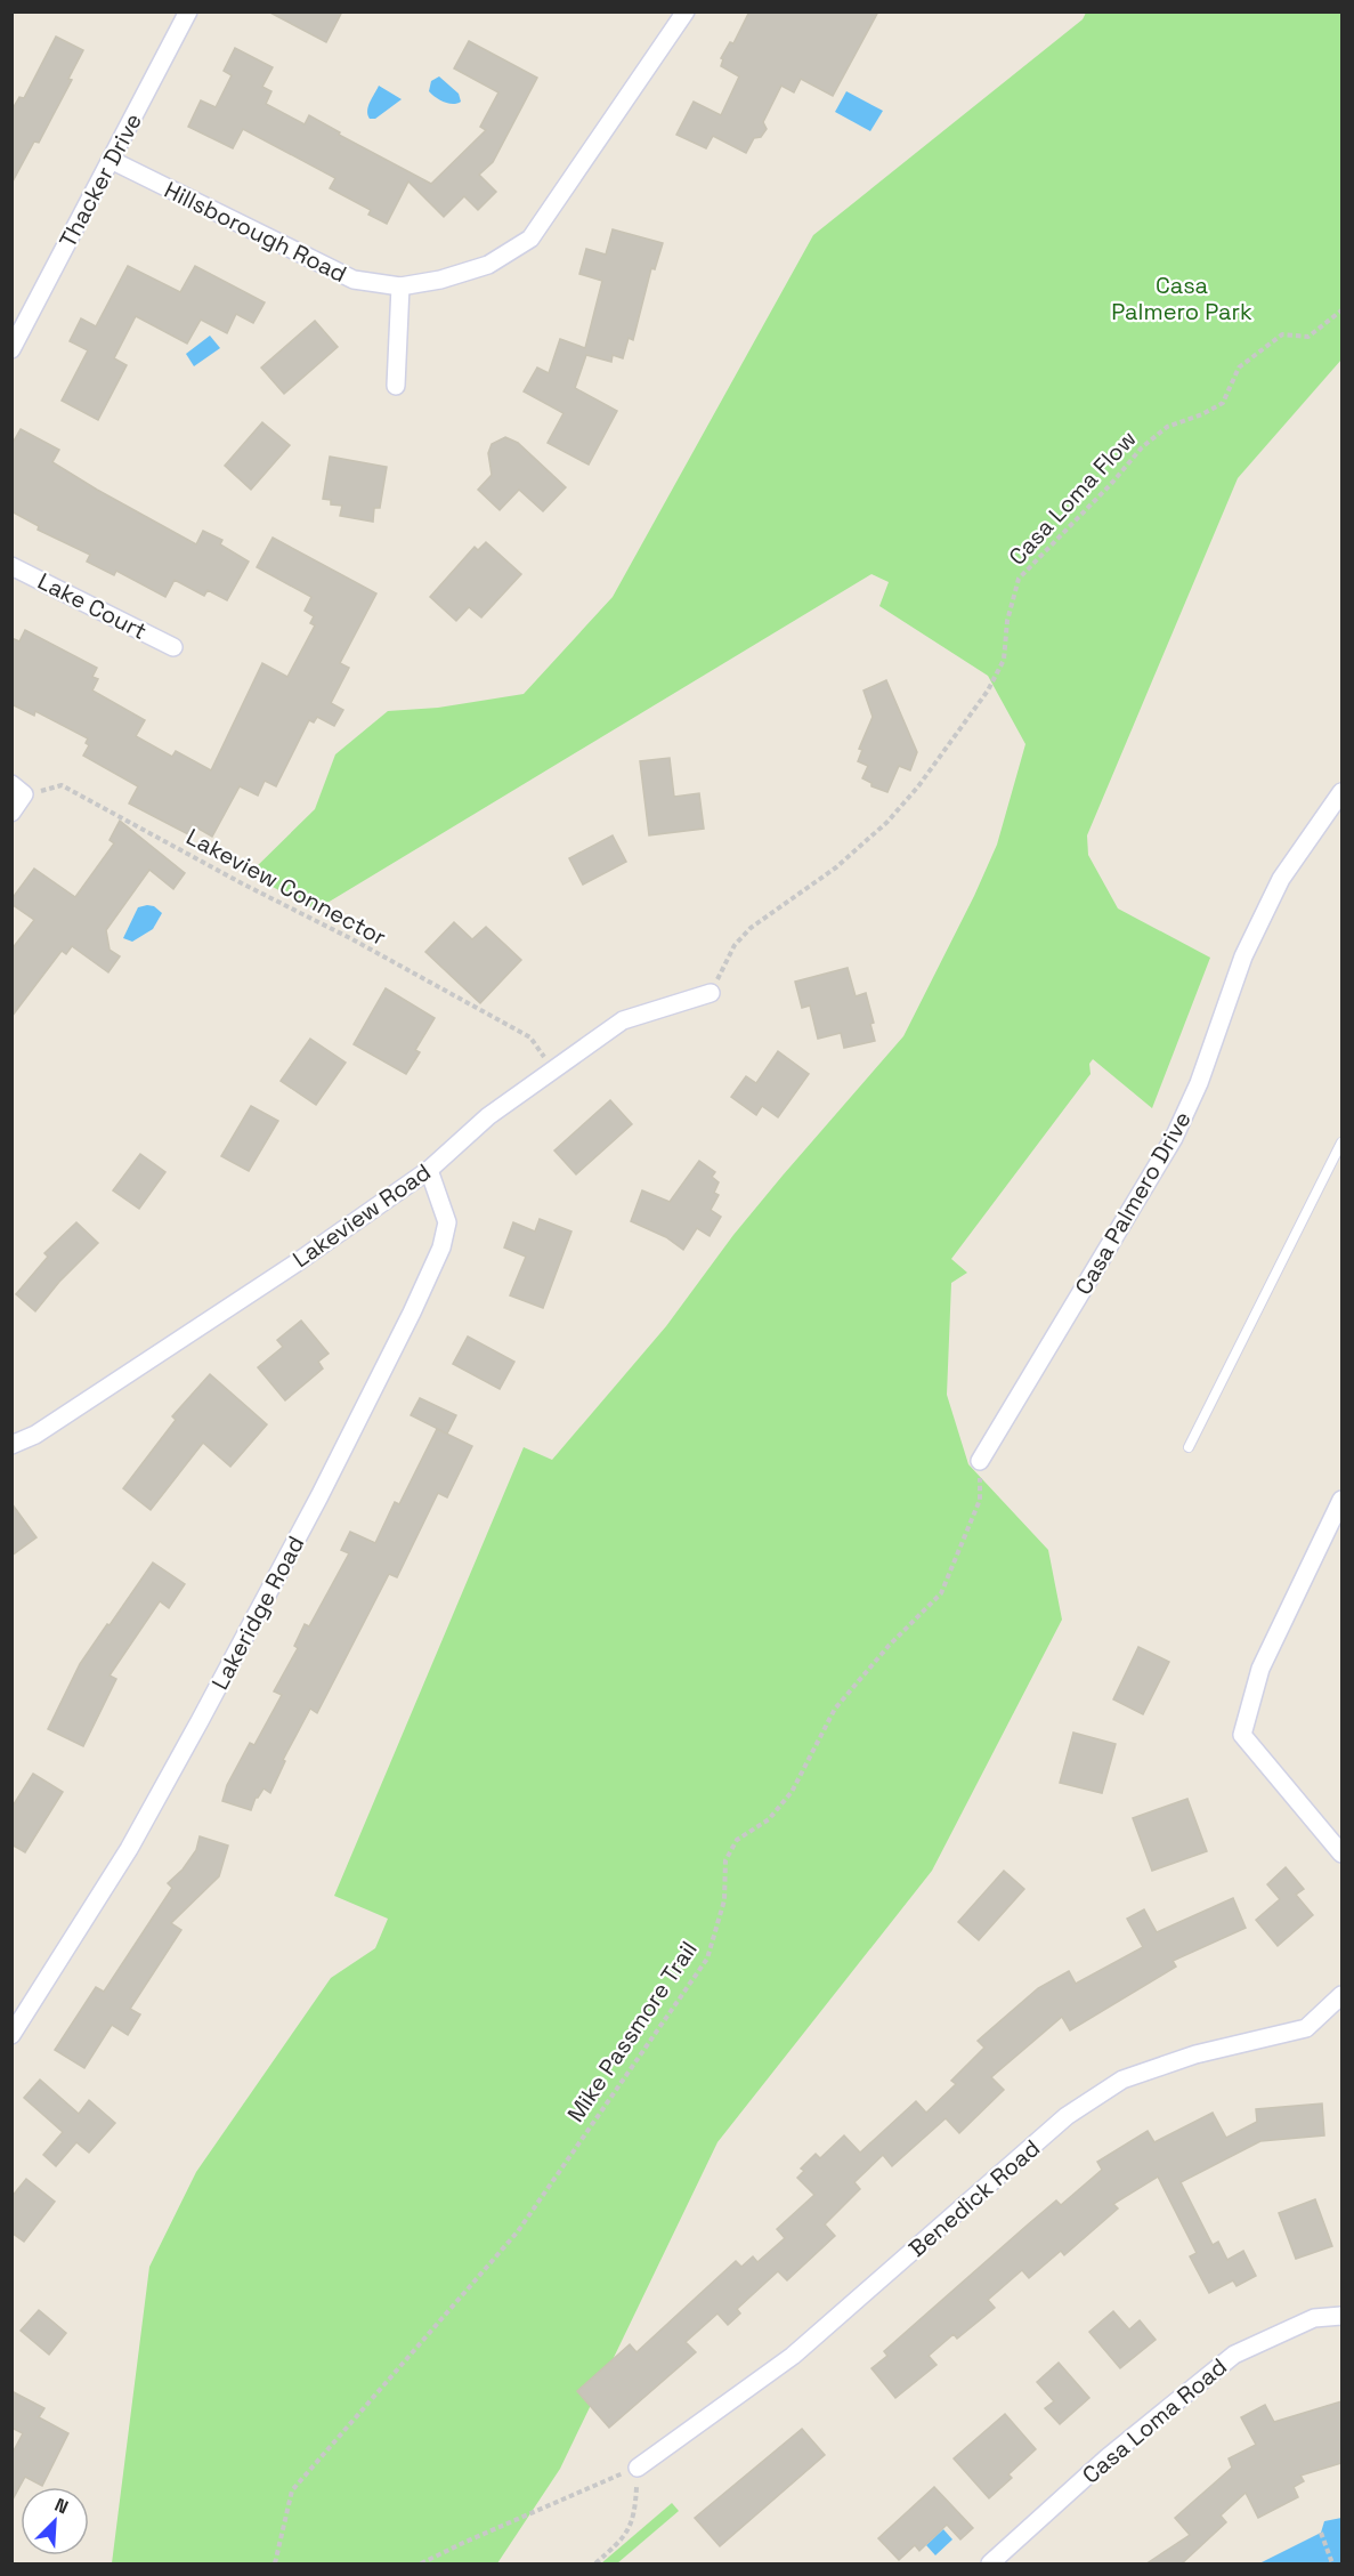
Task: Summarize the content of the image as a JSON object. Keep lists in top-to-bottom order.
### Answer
{
  "streets": {
    "street": [
      "Thacker Drive",
      "Hillsborough Road",
      "Lake Court",
      "Casa Palmero Drive",
      "Lakeview Road",
      "Lakeridge Road",
      "Benedick Road",
      "Casa Loma Road"
    ],
    "path": ["Casa Loma Flow", "Lakeview Connector", "Mike Passmore Trail"]
  },
  "crossings": [
    ["Thacker Drive", "Hillsborough Road"],
    ["Casa Loma Flow", "Lakeview Road"],
    ["Casa Palmero Drive", "Mike Passmore Trail"],
    ["Lakeview Road", "Lakeridge Road"]
  ],
  "parks": ["Casa Palmero Park"],
  "north": "top right"
}
